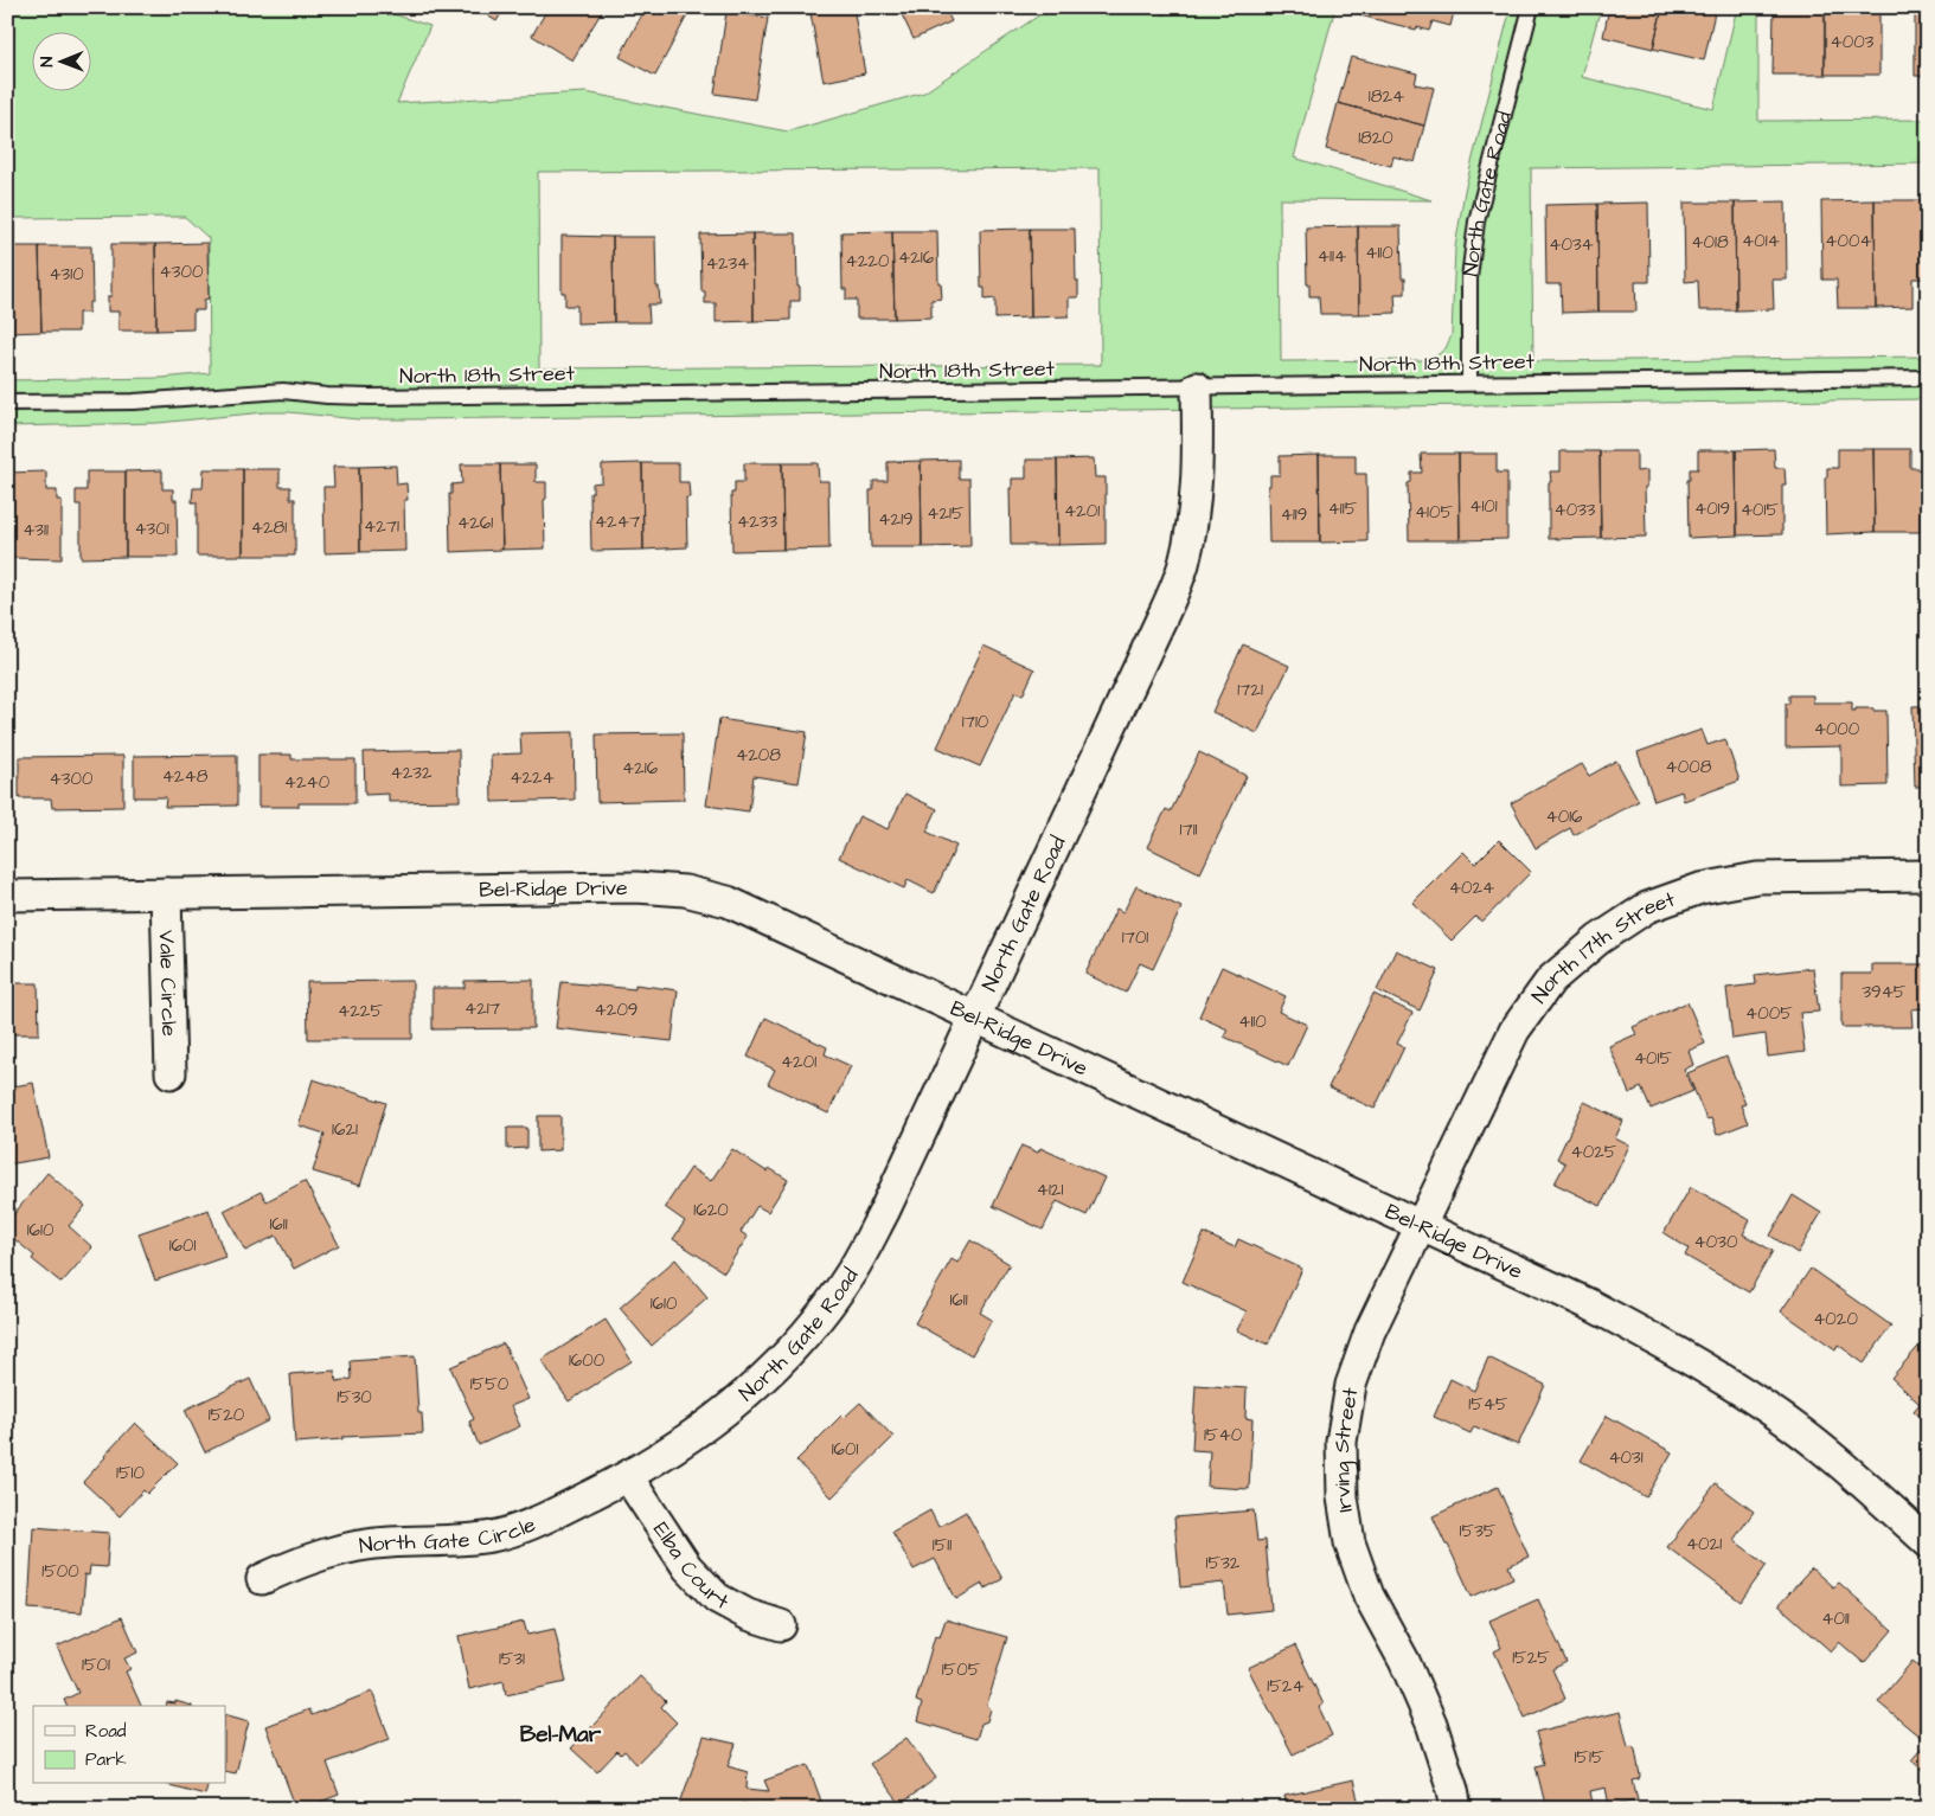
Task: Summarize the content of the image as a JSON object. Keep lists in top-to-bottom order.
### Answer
{
  "streets": {
    "street": [
      "North Gate Road",
      "Bel-Ridge Drive",
      "North 17th Street",
      "Vale Circle",
      "Irving Street",
      "North Gate Circle",
      "Elba Court"
    ],
    "lane": ["North 18th Street"]
  },
  "crossings": [
    ["North Gate Road", "North 18th Street"],
    ["North Gate Road", "Bel-Ridge Drive"],
    ["North Gate Road", "North Gate Circle"],
    ["North Gate Road", "Elba Court"],
    ["Bel-Ridge Drive", "North 17th Street"],
    ["Bel-Ridge Drive", "Vale Circle"],
    ["Bel-Ridge Drive", "Irving Street"],
    ["North 17th Street", "Irving Street"],
    ["North Gate Circle", "Elba Court"]
  ],
  "districts": ["Bel-Mar"],
  "house_numbers": [
    "4003",
    "1824",
    "1820",
    "4014",
    "4004",
    "4018",
    "4034",
    "4110",
    "4114",
    "4216",
    "4220",
    "4234",
    "4300",
    "4310",
    "4101",
    "4115",
    "4019",
    "4033",
    "4015",
    "4201",
    "4105",
    "4215",
    "4119",
    "4219",
    "4247",
    "4233",
    "4261",
    "4271",
    "4281",
    "4301",
    "4311",
    "1721",
    "1710",
    "4000",
    "4208",
    "4008",
    "4216",
    "4232",
    "4248",
    "4224",
    "4300",
    "4240",
    "4016",
    "1711",
    "4024",
    "1701",
    "3945",
    "4217",
    "4209",
    "4225",
    "4005",
    "4110",
    "4015",
    "4201",
    "1621",
    "4025",
    "4121",
    "1620",
    "1611",
    "1610",
    "4030",
    "1601",
    "1611",
    "1610",
    "4020",
    "1600",
    "1550",
    "1530",
    "1545",
    "1520",
    "1540",
    "1601",
    "4031",
    "1510",
    "1535",
    "4021",
    "1511",
    "1532",
    "1500",
    "4011",
    "1525",
    "1531",
    "1501",
    "1505",
    "1524",
    "1515"
  ],
  "legend": ["Road", "Park"],
  "north": "left"
}
